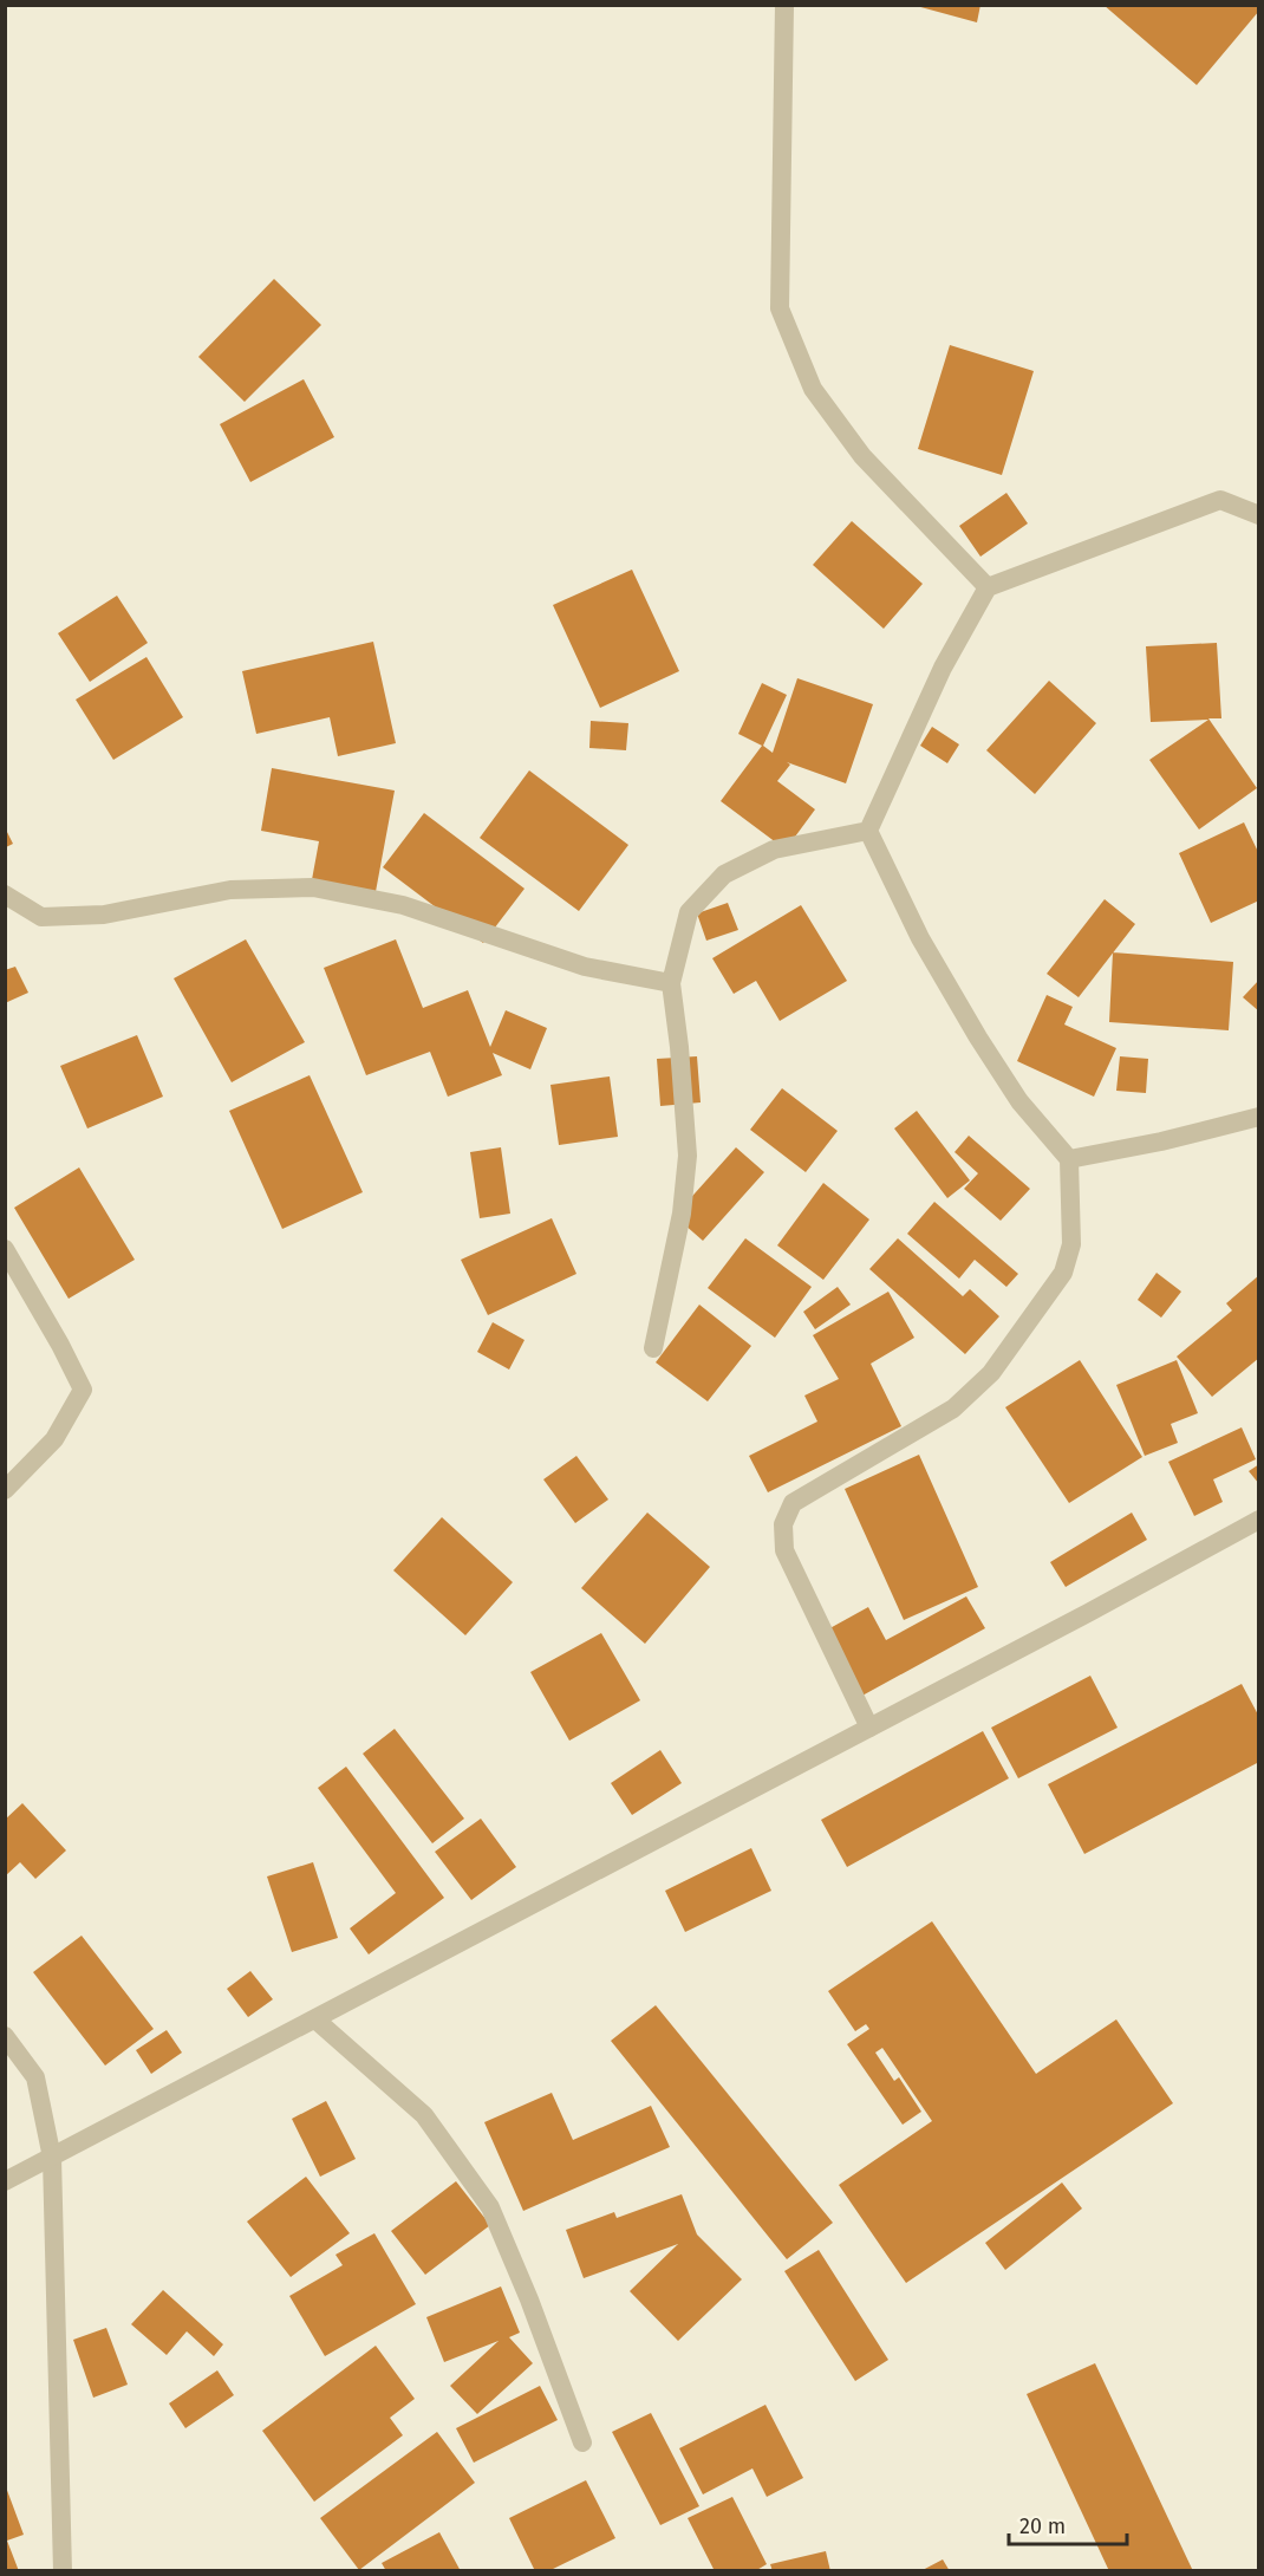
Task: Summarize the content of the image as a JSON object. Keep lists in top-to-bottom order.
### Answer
{
  "scale_bar": "20 m"
}
